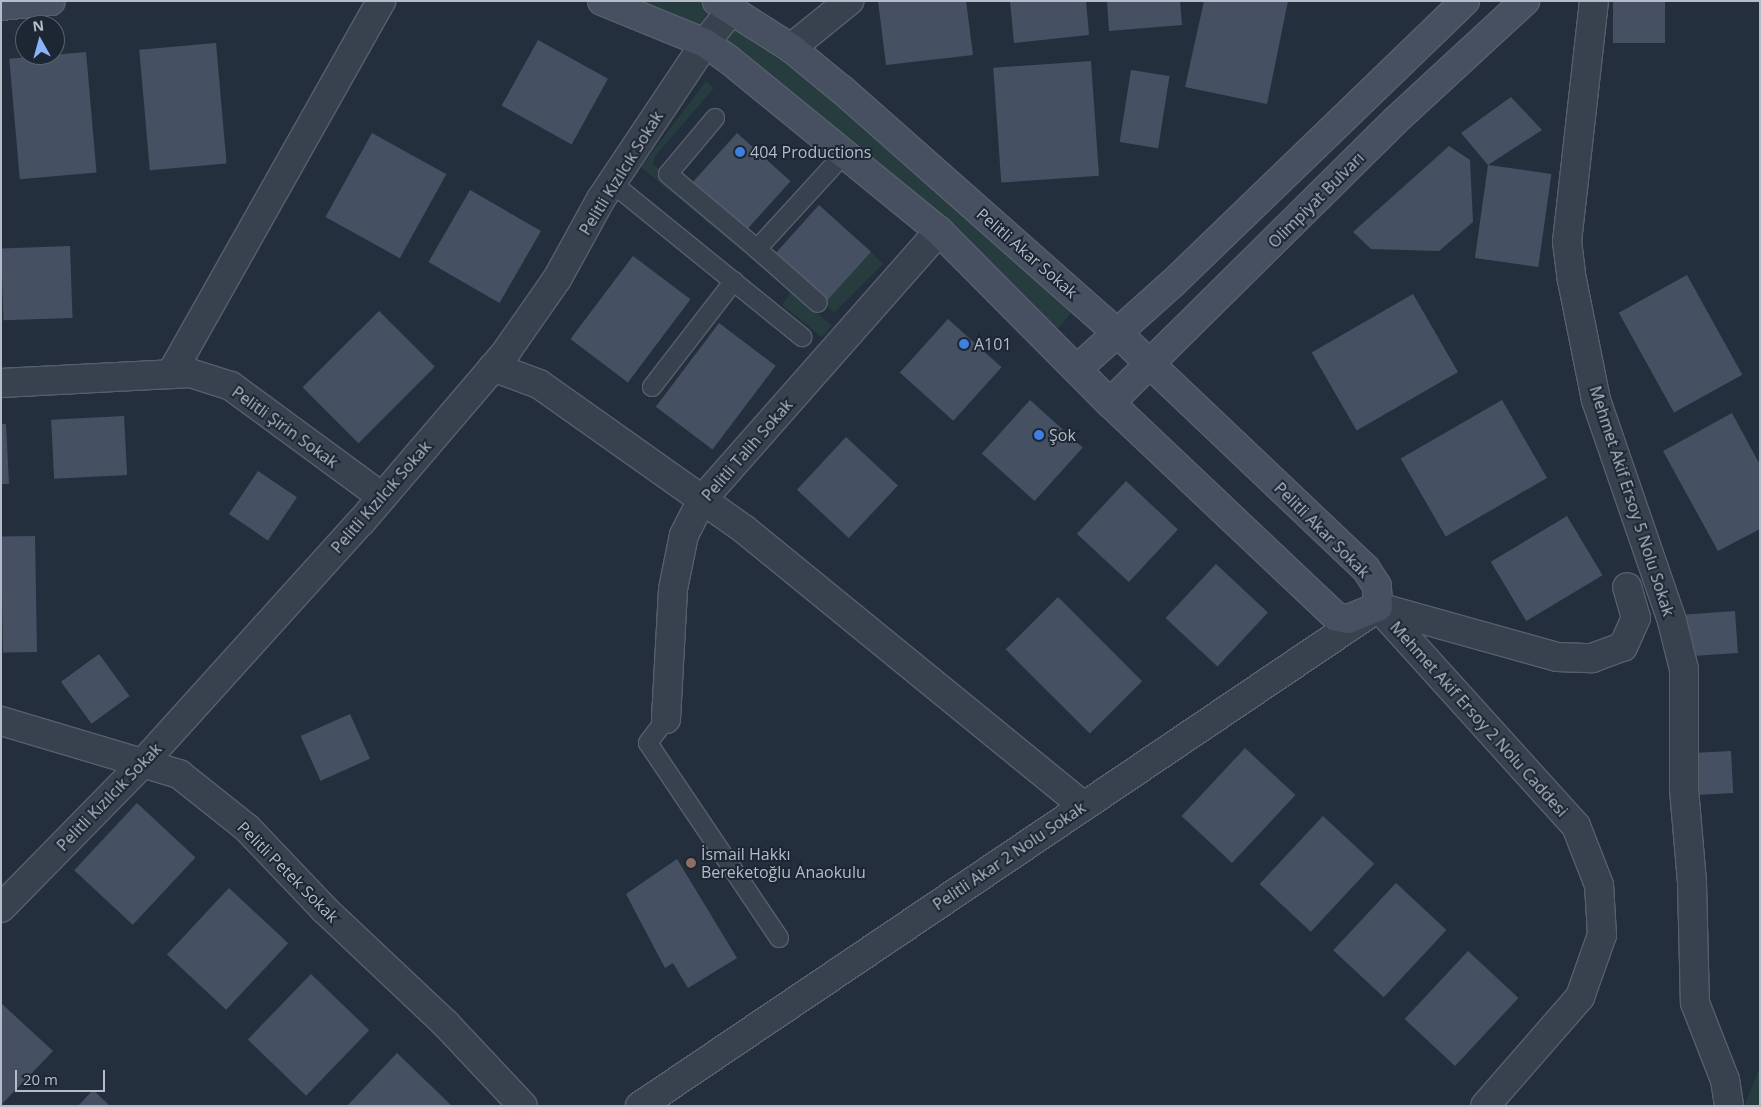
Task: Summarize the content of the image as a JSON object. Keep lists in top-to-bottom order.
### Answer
{
  "streets": {
    "main road": ["Olimpiyat Bulvarı", "Pelitli Akar Sokak"],
    "street": [
      "Pelitli Kızılcık Sokak",
      "Pelitli Şirin Sokak",
      "Pelitli Talih Sokak",
      "Mehmet Akif Ersoy 5 Nolu Sokak",
      "Mehmet Akif Ersoy 2 Nolu Caddesi",
      "Pelitli Akar 2 Nolu Sokak",
      "Pelitli Petek Sokak"
    ]
  },
  "crossings": [
    ["Pelitli Kızılcık Sokak", "Pelitli Akar Sokak"],
    ["Pelitli Kızılcık Sokak", "Pelitli Şirin Sokak"],
    ["Pelitli Kızılcık Sokak", "Pelitli Petek Sokak"],
    ["Olimpiyat Bulvarı", "Pelitli Akar Sokak"],
    ["Pelitli Akar Sokak", "Mehmet Akif Ersoy 2 Nolu Caddesi"],
    ["Pelitli Akar Sokak", "Pelitli Akar 2 Nolu Sokak"],
    ["Mehmet Akif Ersoy 2 Nolu Caddesi", "Pelitli Akar 2 Nolu Sokak"]
  ],
  "places": [
    "404 Productions",
    "A101",
    "Şok",
    "İsmail Hakkı Bereketoğlu Anaokulu"
  ],
  "scale_bar": "20 m",
  "north": "top"
}
